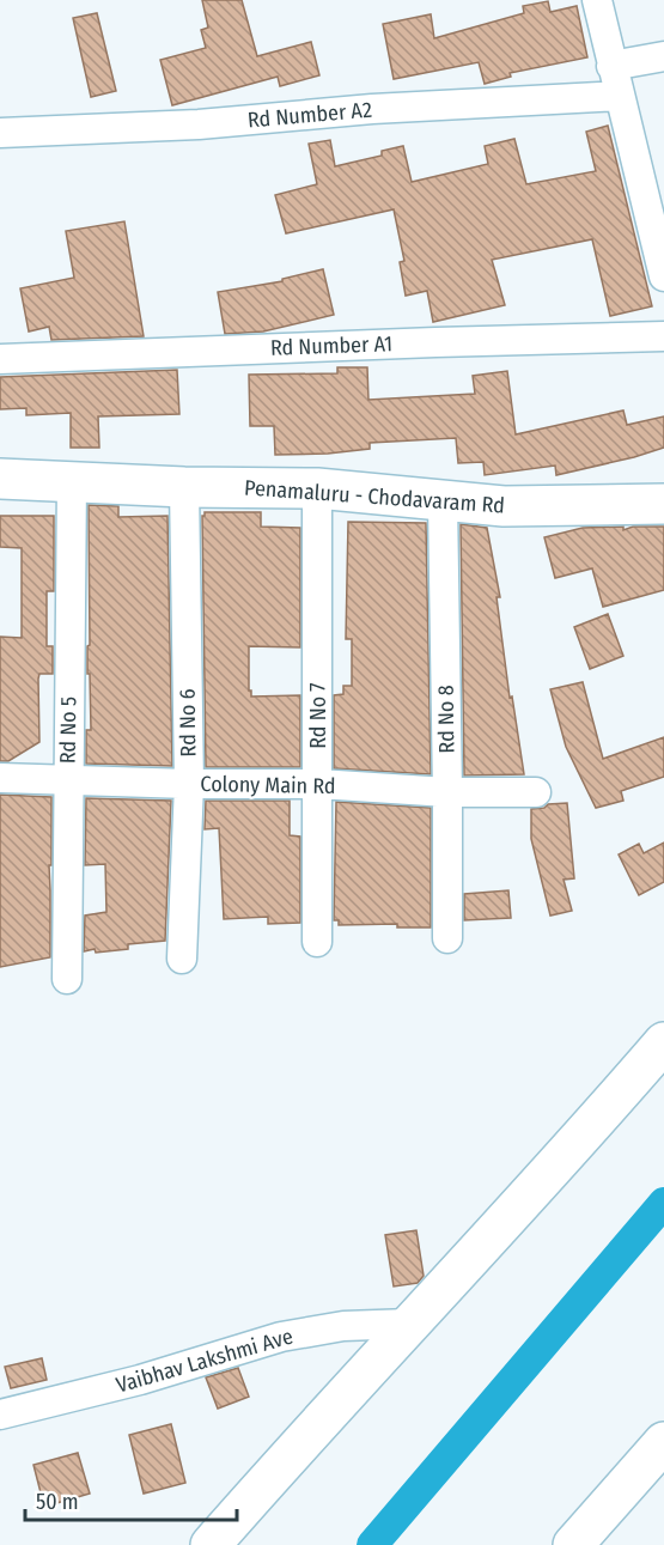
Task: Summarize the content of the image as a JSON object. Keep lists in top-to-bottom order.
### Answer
{
  "streets": {
    "main road": ["Penamaluru - Chodavaram Rd"],
    "street": [
      "Rd Number A2",
      "Rd Number A1",
      "Rd No 7",
      "Rd No 8",
      "Rd No 6",
      "Rd No 5",
      "Colony Main Rd",
      "Vaibhav Lakshmi Ave"
    ]
  },
  "crossings": [
    ["Penamaluru - Chodavaram Rd", "Rd No 7"],
    ["Penamaluru - Chodavaram Rd", "Rd No 8"],
    ["Penamaluru - Chodavaram Rd", "Rd No 6"],
    ["Penamaluru - Chodavaram Rd", "Rd No 5"],
    ["Rd No 7", "Colony Main Rd"],
    ["Rd No 8", "Colony Main Rd"],
    ["Rd No 6", "Colony Main Rd"],
    ["Rd No 5", "Colony Main Rd"]
  ],
  "scale_bar": "50 m"
}
